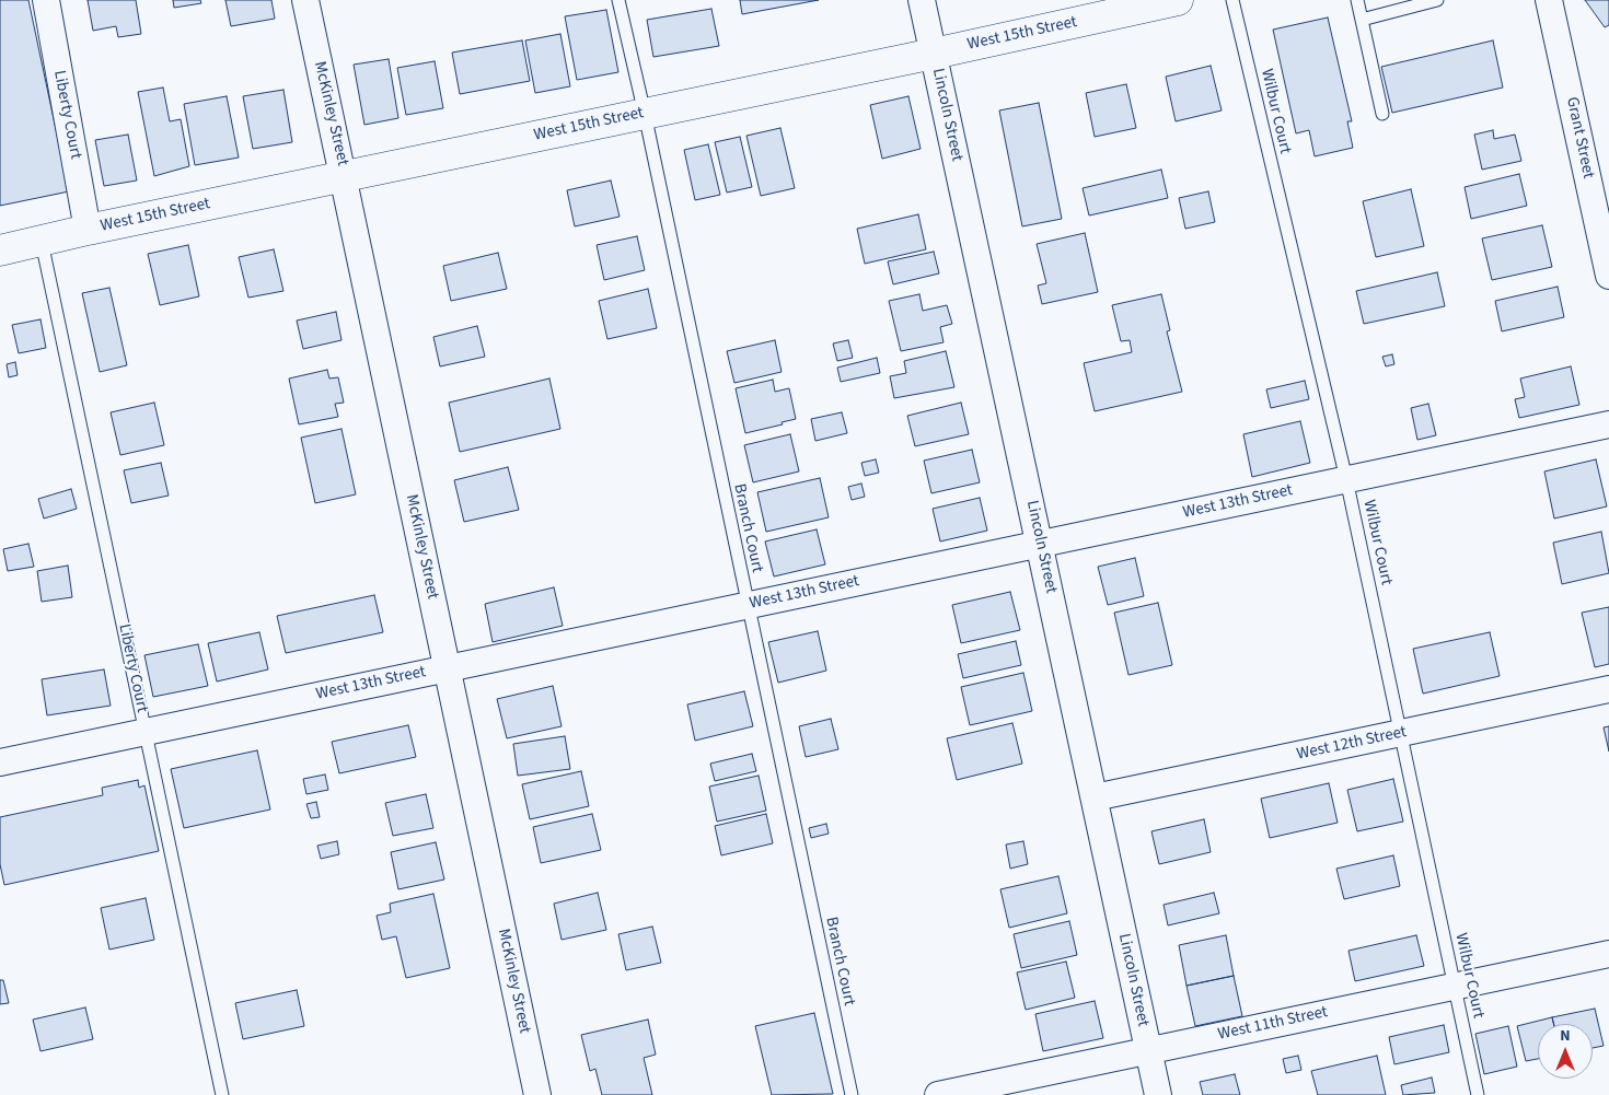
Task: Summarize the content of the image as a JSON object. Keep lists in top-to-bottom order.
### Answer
{
  "streets": {
    "main road": ["West 15th Street"],
    "street": [
      "McKinley Street",
      "Liberty Court",
      "Lincoln Street",
      "Grant Street",
      "West 13th Street",
      "West 12th Street",
      "West 11th Street"
    ],
    "lane": ["Wilbur Court", "Branch Court"]
  },
  "crossings": [
    ["West 15th Street", "McKinley Street"],
    ["West 15th Street", "Liberty Court"],
    ["West 15th Street", "Lincoln Street"],
    ["West 15th Street", "Branch Court"],
    ["Wilbur Court", "West 13th Street"],
    ["Wilbur Court", "West 12th Street"],
    ["Wilbur Court", "West 11th Street"],
    ["McKinley Street", "West 13th Street"],
    ["Liberty Court", "West 13th Street"],
    ["Lincoln Street", "West 13th Street"],
    ["Lincoln Street", "West 12th Street"],
    ["Lincoln Street", "West 11th Street"],
    ["West 13th Street", "Branch Court"]
  ],
  "north": "top"
}
